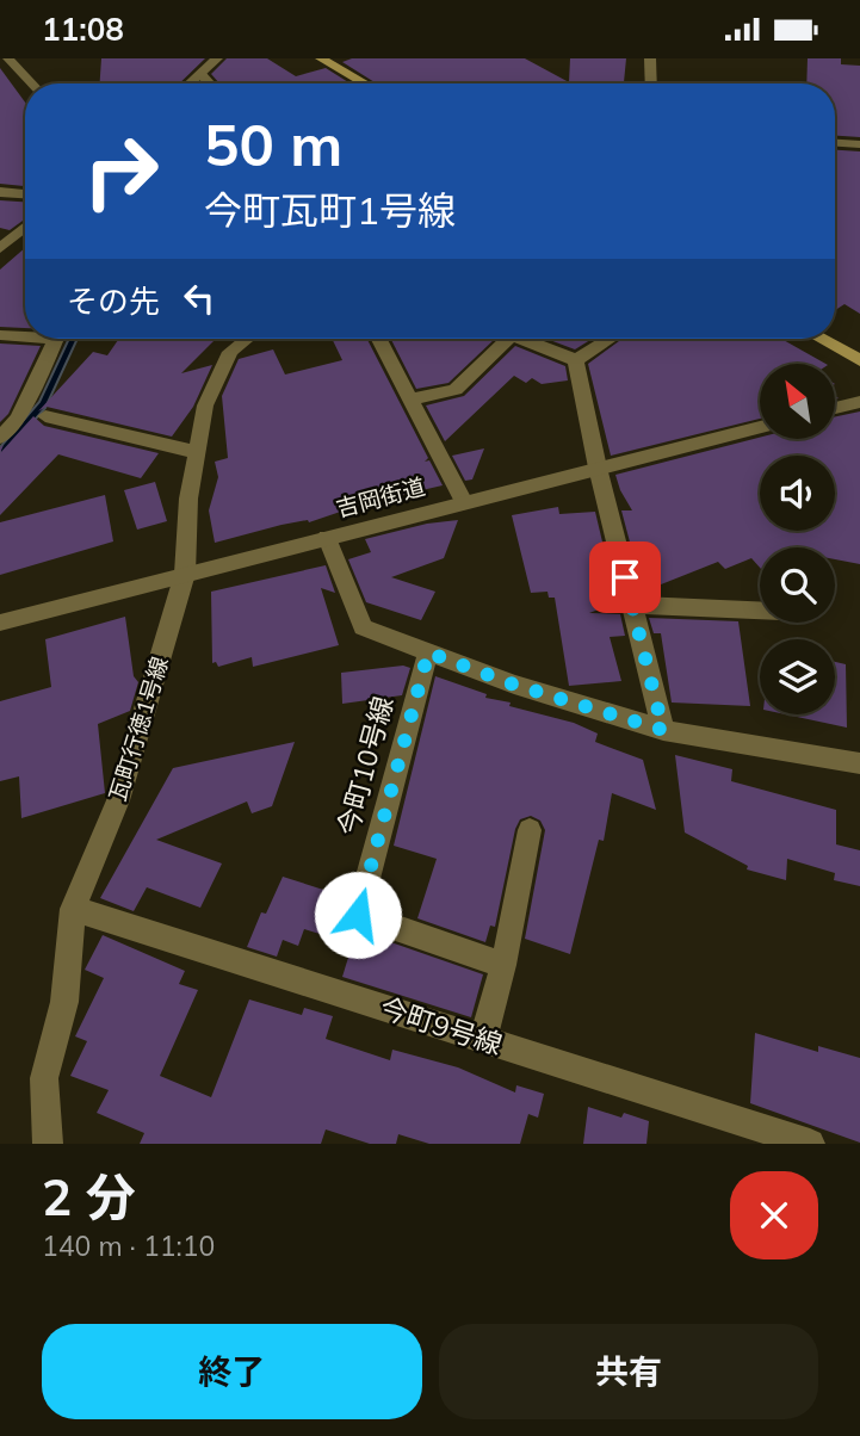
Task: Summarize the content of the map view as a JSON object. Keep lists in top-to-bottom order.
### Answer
{
  "streets": {
    "street": [
      "吉岡街道",
      "瓦町行徳1号線",
      "今町10号線",
      "今町9号線"
    ]
  },
  "crossings": [
    ["吉岡街道", "瓦町行徳1号線"],
    ["瓦町行徳1号線", "今町9号線"]
  ],
  "north": "top left",
  "page": {
    "status": "11:08",
    "turn": ["50 m", "今町瓦町1号線"],
    "then": "その先",
    "heading": ["2 分", "140 m · 11:10"],
    "buttons": ["終了", "共有"]
  }
}
